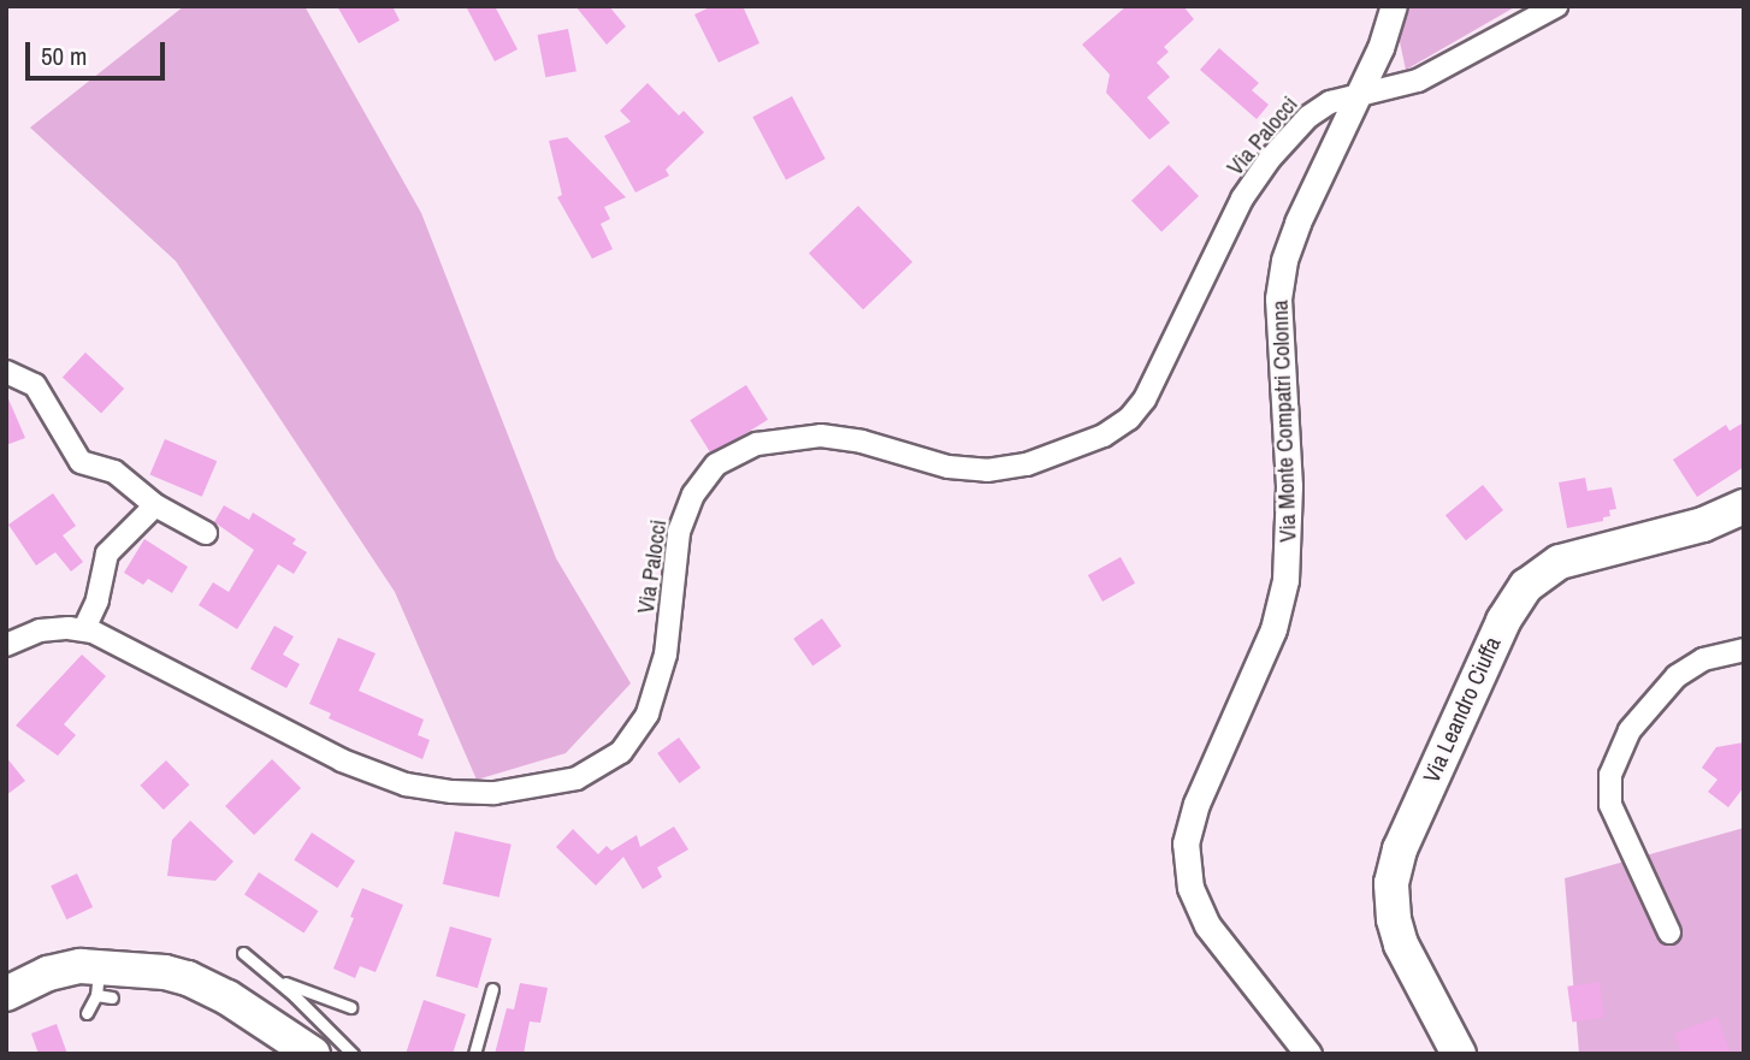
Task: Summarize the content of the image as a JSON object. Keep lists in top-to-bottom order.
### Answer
{
  "streets": {
    "main road": ["Via Leandro Ciuffa"],
    "street": ["Via Palocci", "Via Monte Compatri Colonna"]
  },
  "crossings": [
    ["Via Palocci", "Via Monte Compatri Colonna"]
  ],
  "scale_bar": "50 m"
}
